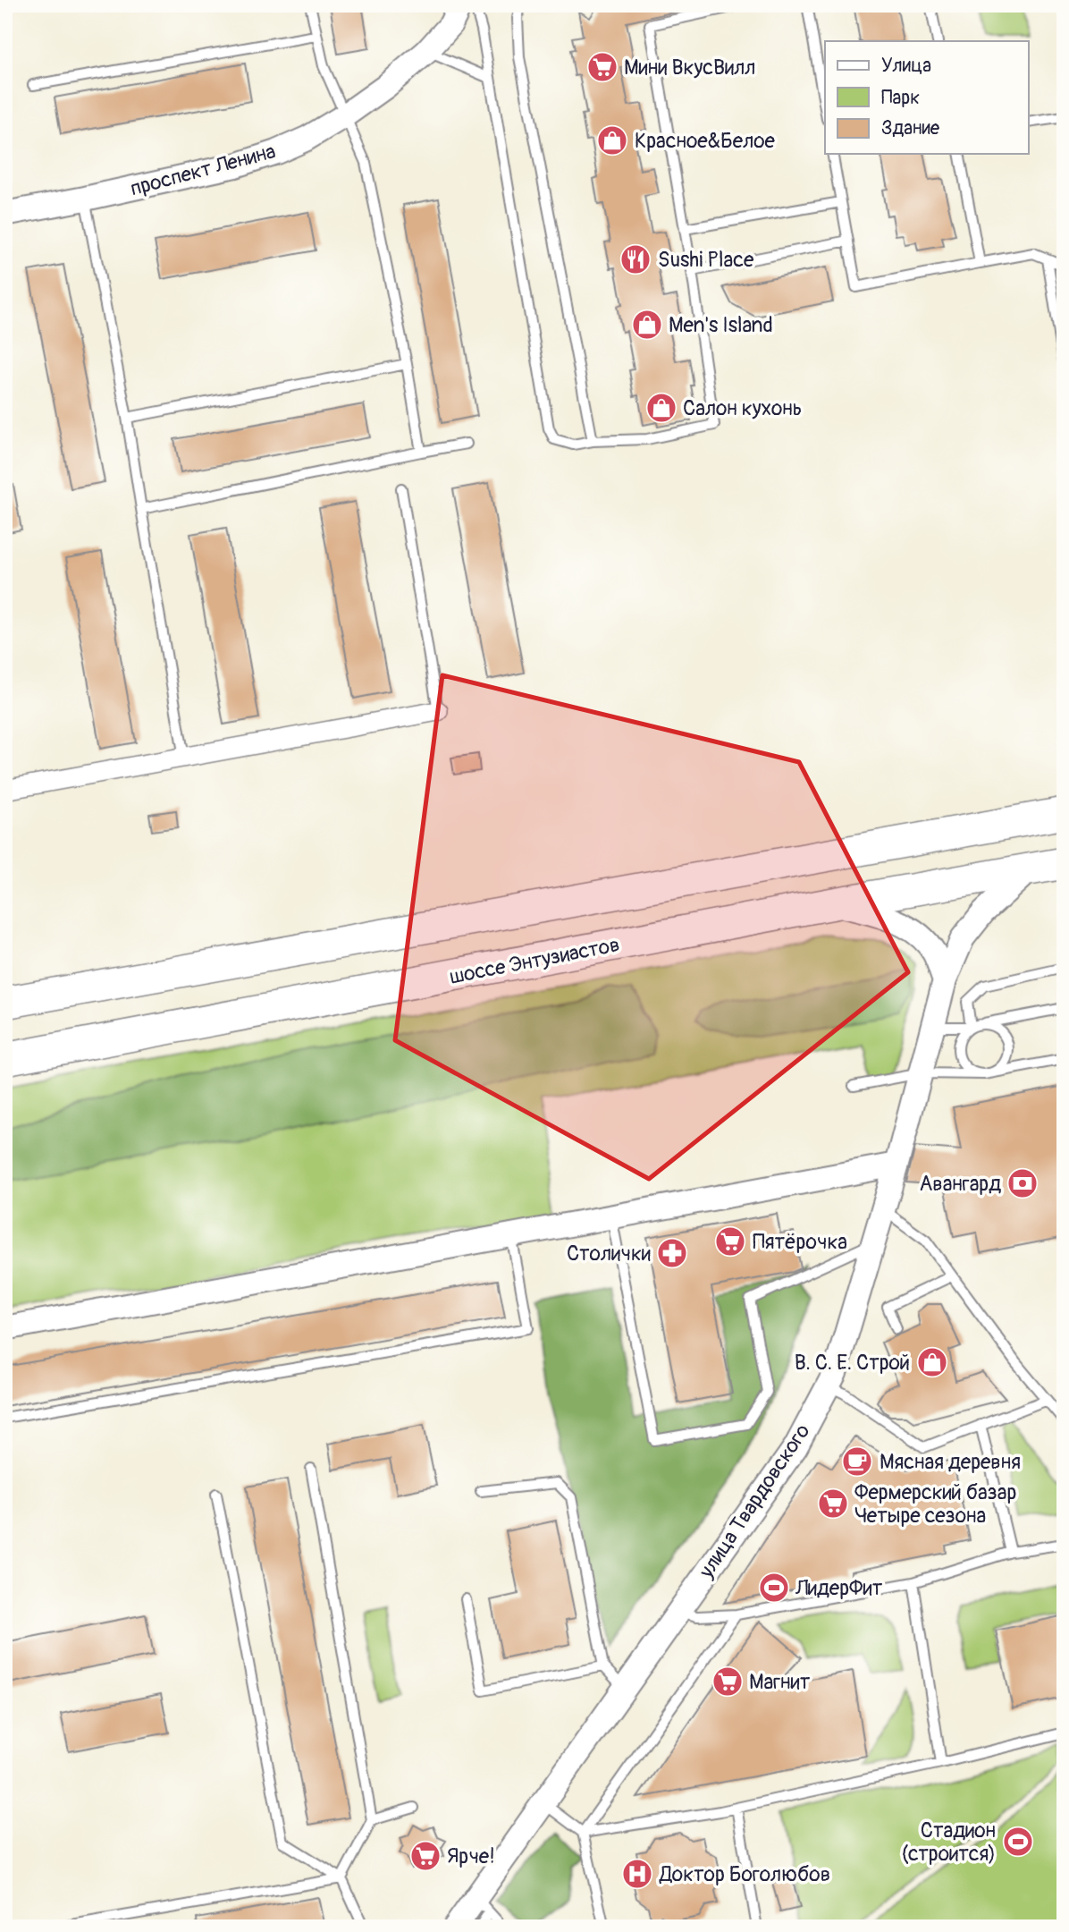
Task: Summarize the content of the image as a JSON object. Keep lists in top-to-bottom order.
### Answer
{
  "streets": {
    "highway": ["шоссе Энтузиастов"],
    "street": ["проспект Ленина", "улица Твардовского"]
  },
  "crossings": [
    ["шоссе Энтузиастов", "улица Твардовского"]
  ],
  "places": {
    "supermarket": [
      "Мини ВкусВилл",
      "Пятёрочка",
      "Фермерский базар Четыре сезона",
      "Магнит",
      "Ярче!"
    ],
    "shop": [
      "Красное&Белое",
      "Men's Island",
      "Салон кухонь",
      "В. С. Е. Строй"
    ],
    "restaurant": ["Sushi Place"],
    "bank": ["Авангард"],
    "pharmacy": ["Столички"],
    "cafe": ["Мясная деревня"],
    "sports": ["ЛидерФит", "Стадион (строится)"],
    "hospital": ["Доктор Боголюбов"]
  },
  "legend": ["Улица", "Парк", "Здание"]
}
